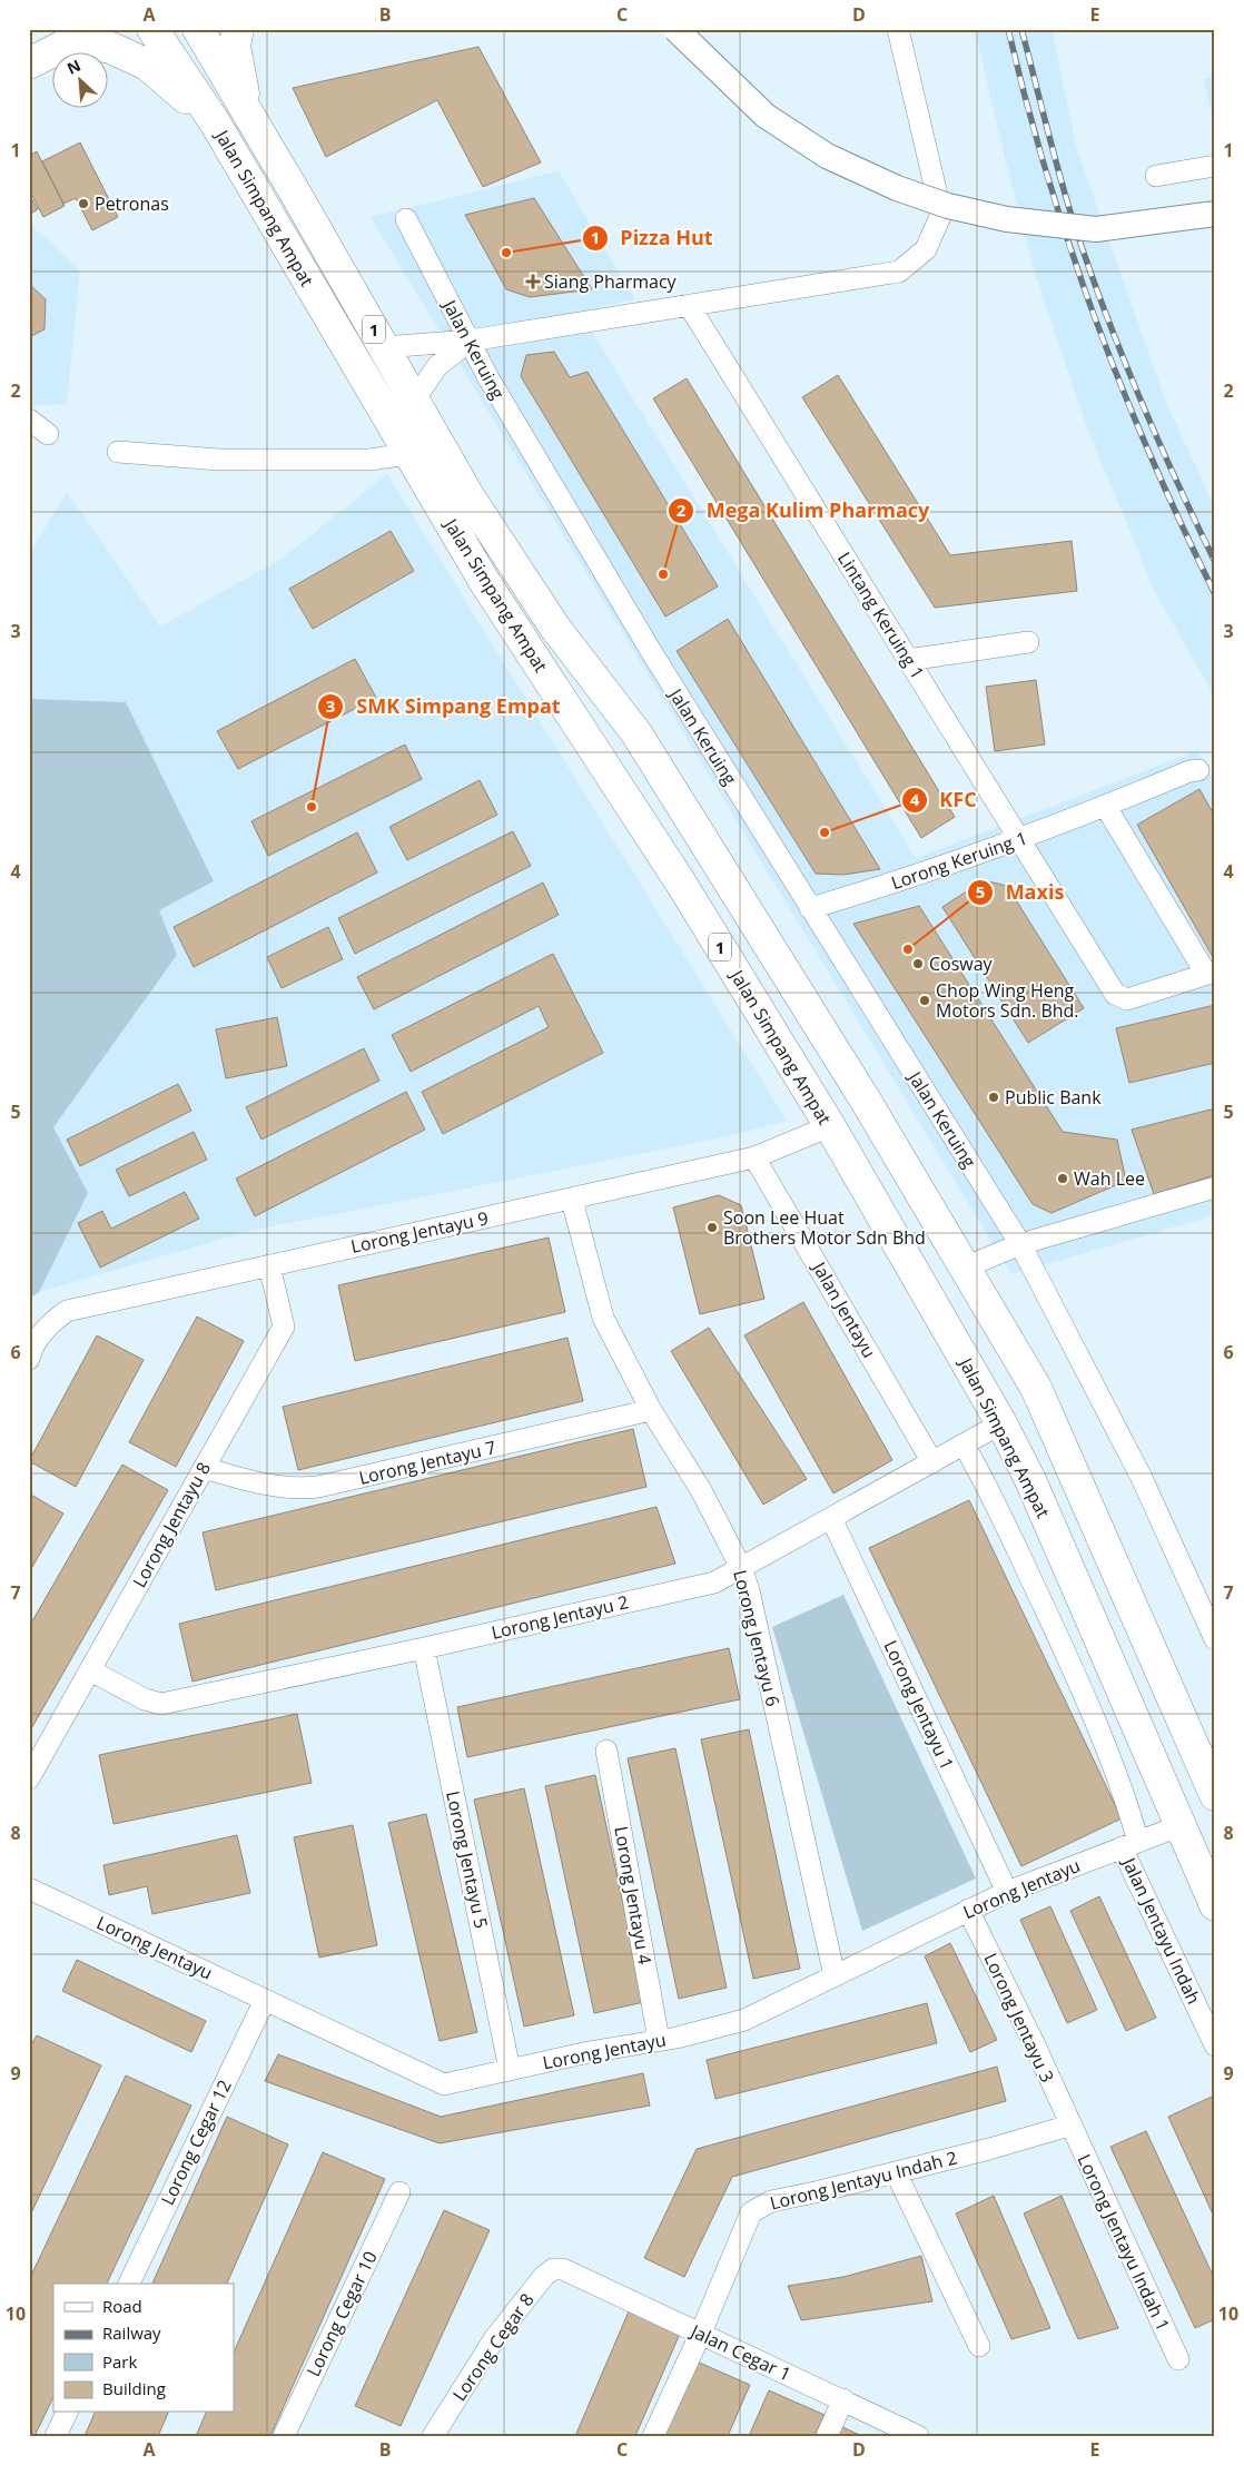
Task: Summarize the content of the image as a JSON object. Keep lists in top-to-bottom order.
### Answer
{
  "streets": {
    "main road": ["Jalan Simpang Ampat", "1"],
    "street": [
      "Jalan Keruing",
      "Lintang Keruing 1",
      "Lorong Keruing 1",
      "Lorong Jentayu 9",
      "Jalan Jentayu",
      "Lorong Jentayu 7",
      "Lorong Jentayu 8",
      "Lorong Jentayu 2",
      "Lorong Jentayu 6",
      "Lorong Jentayu 1",
      "Lorong Jentayu 5",
      "Lorong Jentayu",
      "Lorong Jentayu 4",
      "Jalan Jentayu Indah",
      "Lorong Jentayu 3",
      "Lorong Cegar 12",
      "Lorong Jentayu Indah 2",
      "Lorong Jentayu Indah 1",
      "Lorong Cegar 10",
      "Lorong Cegar 8",
      "Jalan Cegar 1"
    ]
  },
  "crossings": [
    ["Jalan Simpang Ampat", "Lorong Jentayu 9"],
    ["Jalan Simpang Ampat", "Lorong Jentayu 2"],
    ["Jalan Simpang Ampat", "Lorong Jentayu"],
    ["Jalan Keruing", "Lorong Keruing 1"],
    ["Lintang Keruing 1", "Lorong Keruing 1"],
    ["Lorong Jentayu 9", "Jalan Jentayu"],
    ["Lorong Jentayu 9", "Lorong Jentayu 8"],
    ["Lorong Jentayu 9", "Lorong Jentayu 6"],
    ["Jalan Jentayu", "Lorong Jentayu 2"],
    ["Lorong Jentayu 7", "Lorong Jentayu 8"],
    ["Lorong Jentayu 7", "Lorong Jentayu 6"],
    ["Lorong Jentayu 8", "Lorong Jentayu 2"],
    ["Lorong Jentayu 2", "Lorong Jentayu 6"],
    ["Lorong Jentayu 2", "Lorong Jentayu 1"],
    ["Lorong Jentayu 2", "Lorong Jentayu 5"],
    ["Lorong Jentayu 2", "Jalan Jentayu Indah"],
    ["Lorong Jentayu 6", "Lorong Jentayu"],
    ["Lorong Jentayu 1", "Lorong Jentayu"],
    ["Lorong Jentayu 5", "Lorong Jentayu"],
    ["Lorong Jentayu", "Lorong Jentayu 4"],
    ["Lorong Jentayu", "Jalan Jentayu Indah"],
    ["Lorong Jentayu", "Lorong Jentayu 3"],
    ["Lorong Jentayu", "Lorong Cegar 12"],
    ["Lorong Jentayu 3", "Lorong Jentayu Indah 2"],
    ["Lorong Jentayu 3", "Lorong Jentayu Indah 1"],
    ["Lorong Jentayu Indah 2", "Lorong Jentayu Indah 1"],
    ["Lorong Jentayu Indah 2", "Jalan Cegar 1"],
    ["Lorong Cegar 8", "Jalan Cegar 1"]
  ],
  "places": {
    "other": [
      "Petronas",
      "Pizza Hut",
      "Mega Kulim Pharmacy",
      "SMK Simpang Empat",
      "KFC",
      "Maxis",
      "Cosway",
      "Chop Wing Heng Motors Sdn. Bhd.",
      "Public Bank",
      "Wah Lee",
      "Soon Lee Huat Brothers Motor Sdn Bhd"
    ],
    "health": ["Siang Pharmacy"]
  },
  "legend": [
    "Road",
    "Railway",
    "Park",
    "Building"
  ],
  "north": "top left",
  "grid": {
    "columns": [
      "A",
      "B",
      "C",
      "D",
      "E"
    ],
    "rows": [
      "1",
      "2",
      "3",
      "4",
      "5",
      "6",
      "7",
      "8",
      "9",
      "10"
    ]
  }
}
